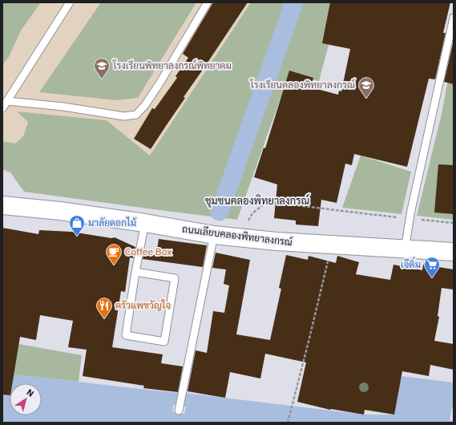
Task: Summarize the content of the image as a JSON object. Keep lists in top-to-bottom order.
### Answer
{
  "streets": {
    "main road": ["ถนนเลียบคลองพิทยาลงกรณ์"]
  },
  "districts": ["ชุมชนคลองพิทยาลงกรณ์"],
  "places": {
    "school or university": ["โรงเรียนพิทยาลงกรณ์พิทยาคม", "โรงเรียนคลองพิทยาลงกรณ์"],
    "shop": ["มาลัยดอกไม้"],
    "cafe": ["Coffee Box"],
    "supermarket": ["เจ๊ติ๋ม"],
    "restaurant": ["ครัวแพขวัญใจ"]
  },
  "north": "top right"
}
